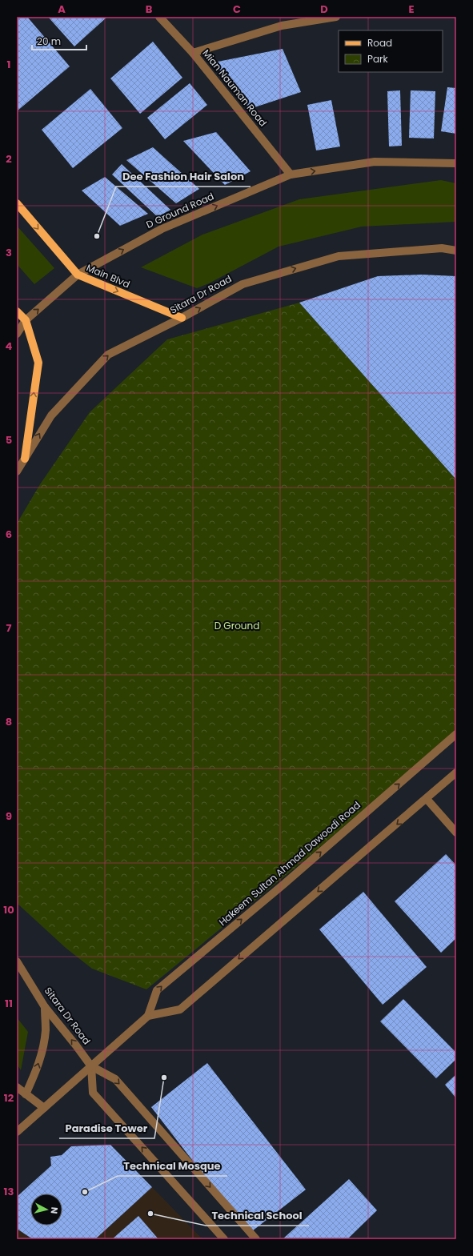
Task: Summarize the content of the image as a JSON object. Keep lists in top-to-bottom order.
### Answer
{
  "streets": {
    "main road": ["Main Blvd"],
    "street": [
      "Mian Nauman Road",
      "D Ground Road",
      "Sitara Dr Road",
      "Hakeem Sultan Ahmad Dawoodi Road"
    ]
  },
  "crossings": [
    ["Mian Nauman Road", "D Ground Road"],
    ["D Ground Road", "Main Blvd"],
    ["Main Blvd", "Sitara Dr Road"],
    ["Sitara Dr Road", "Hakeem Sultan Ahmad Dawoodi Road"]
  ],
  "one_way": ["D Ground Road", "Main Blvd"],
  "parks": ["D Ground"],
  "places": [
    "Dee Fashion Hair Salon",
    "Paradise Tower",
    "Technical Mosque",
    "Technical School"
  ],
  "legend": ["Road", "Park"],
  "scale_bar": "20 m",
  "north": "right",
  "grid": {
    "columns": [
      "A",
      "B",
      "C",
      "D",
      "E"
    ],
    "rows": [
      "1",
      "2",
      "3",
      "4",
      "5",
      "6",
      "7",
      "8",
      "9",
      "10",
      "11",
      "12",
      "13"
    ]
  }
}
